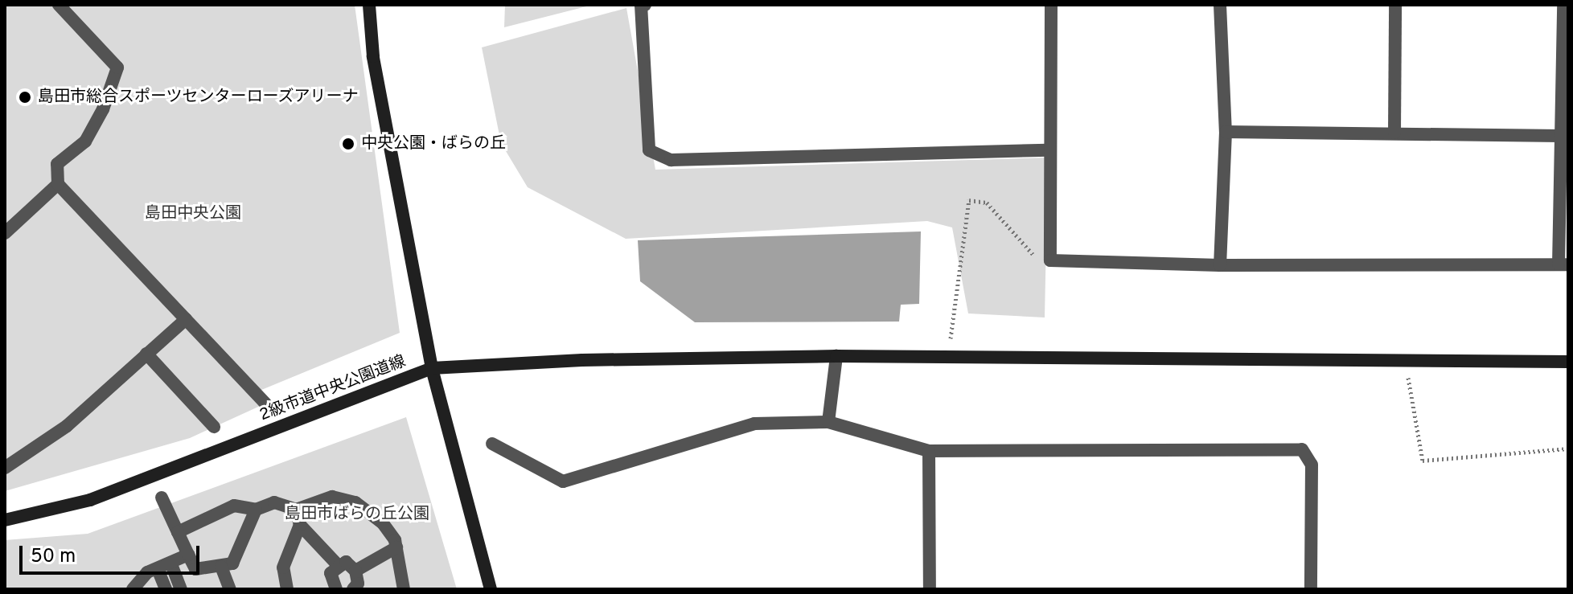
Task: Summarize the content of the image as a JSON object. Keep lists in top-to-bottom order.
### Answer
{
  "streets": {
    "street": ["2級市道中央公園道線"]
  },
  "parks": ["島田中央公園", "島田市ばらの丘公園"],
  "places": ["島田市総合スポーツセンターローズアリーナ", "中央公園・ばらの丘"],
  "scale_bar": "50 m"
}
